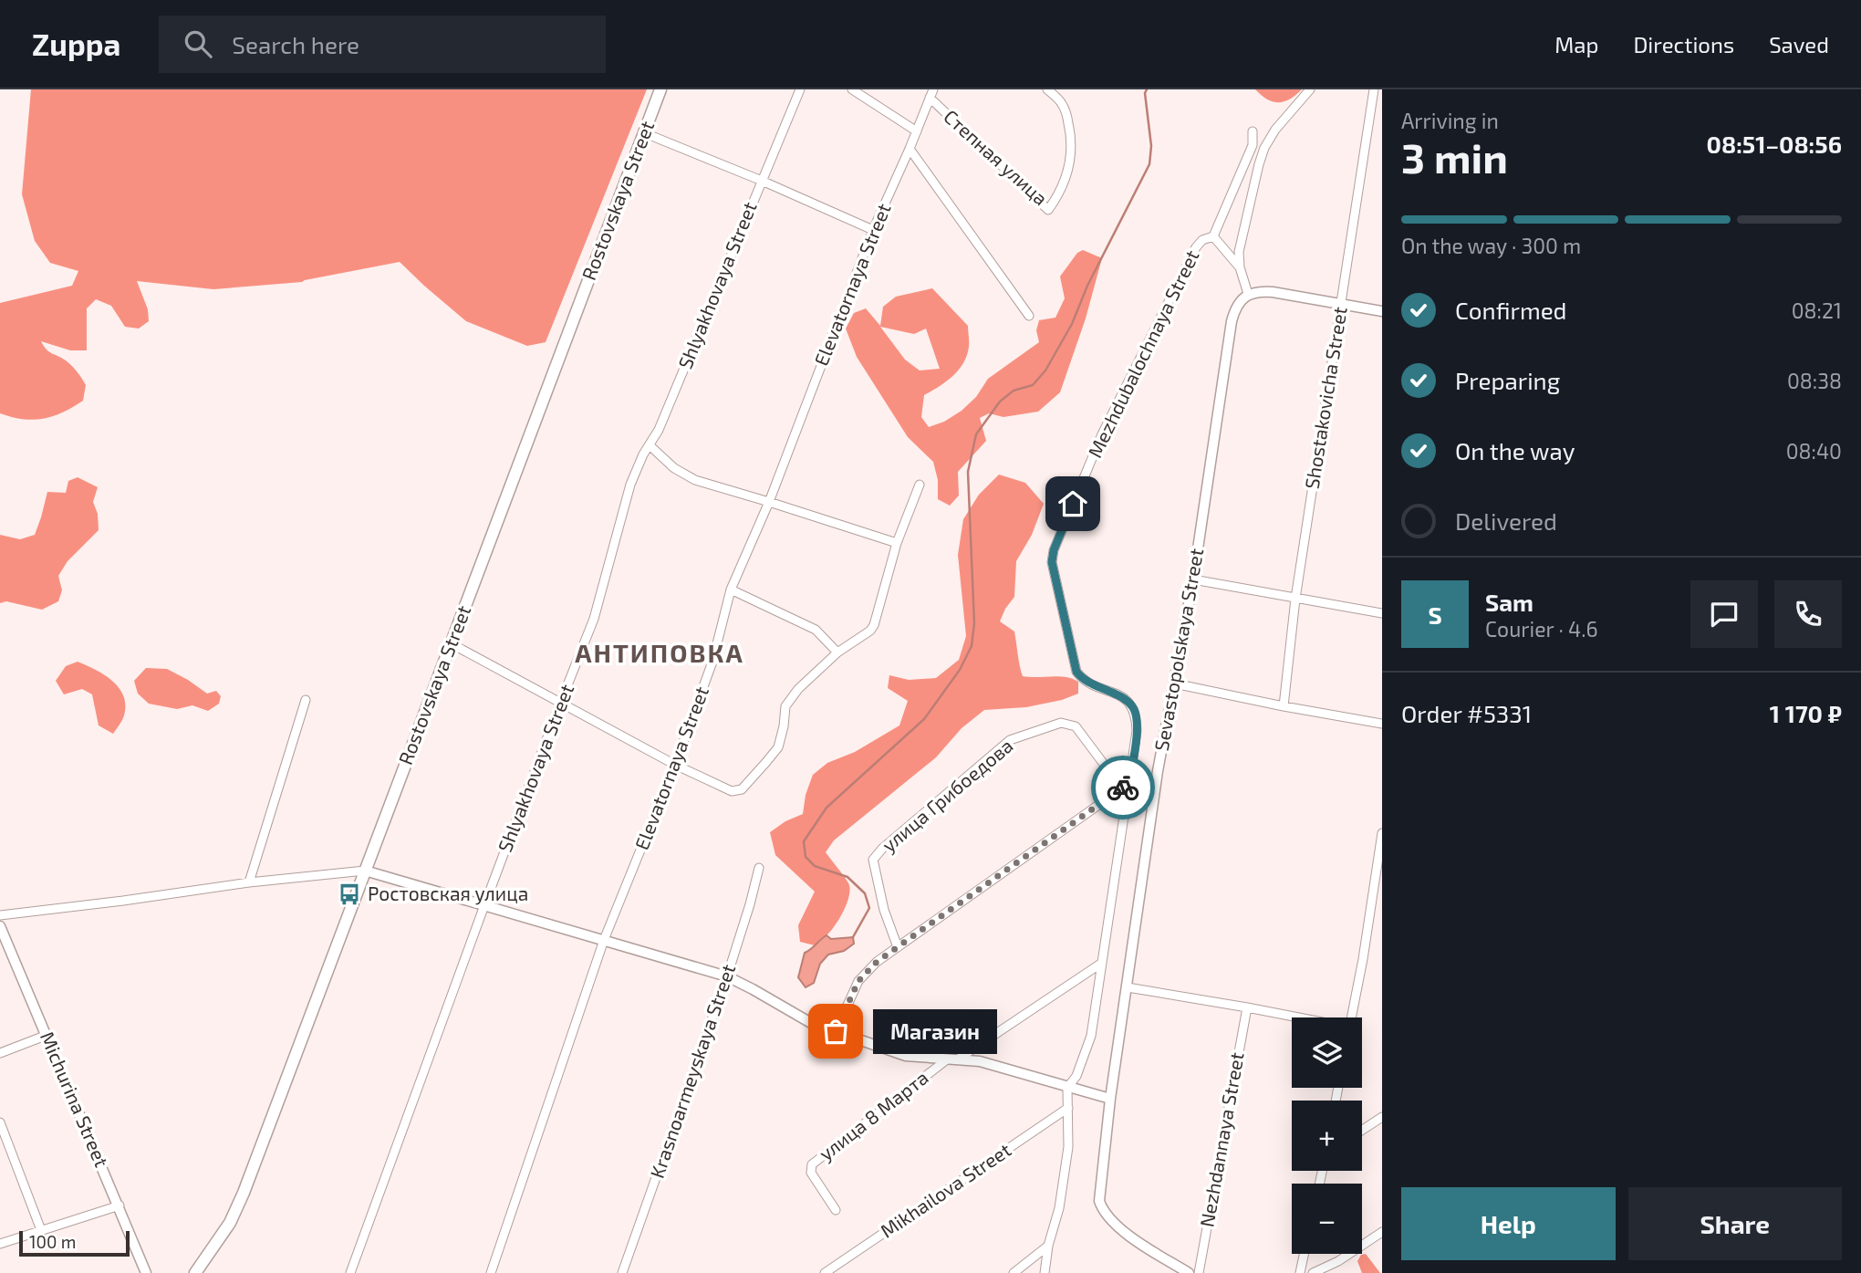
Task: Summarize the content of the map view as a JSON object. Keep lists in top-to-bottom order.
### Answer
{
  "streets": {
    "main road": ["Rostovskaya Street"],
    "street": [
      "Степная улица",
      "Elevatornaya Street",
      "Shlyakhovaya Street",
      "Mezhdubalochnaya Street",
      "Shostakovicha Street",
      "Sevastopolskaya Street",
      "улица Грибоедова",
      "Krasnoarmeyskaya Street",
      "Michurina Street",
      "улица 8 Марта",
      "Nezhdannaya Street",
      "Mikhailova Street"
    ]
  },
  "crossings": [
    ["Степная улица", "Elevatornaya Street"],
    ["Mezhdubalochnaya Street", "улица Грибоедова"]
  ],
  "districts": ["АНТИПОВКА"],
  "places": {
    "bus stop": ["Ростовская улица"],
    "other": ["Магазин"]
  },
  "scale_bar": "100 m",
  "page": {
    "header": "Zuppa",
    "search": "Search here",
    "nav": ["Map", "Directions", "Saved"],
    "heading": ["3 min", "Arriving in", "08:51–08:56"],
    "panel": [
      "Sam",
      "Courier · 4.6",
      "Order #5331",
      "1 170 ₽"
    ],
    "bar": "On the way · 300 m",
    "list": [
      ["Confirmed", "08:21"],
      ["Preparing", "08:38"],
      ["On the way", "08:40"],
      "Delivered"
    ],
    "round": "S",
    "bubble": "Магазин",
    "map_buttons": ["+", "−"],
    "buttons": ["Help", "Share"],
    "scale": "100 m"
  }
}
